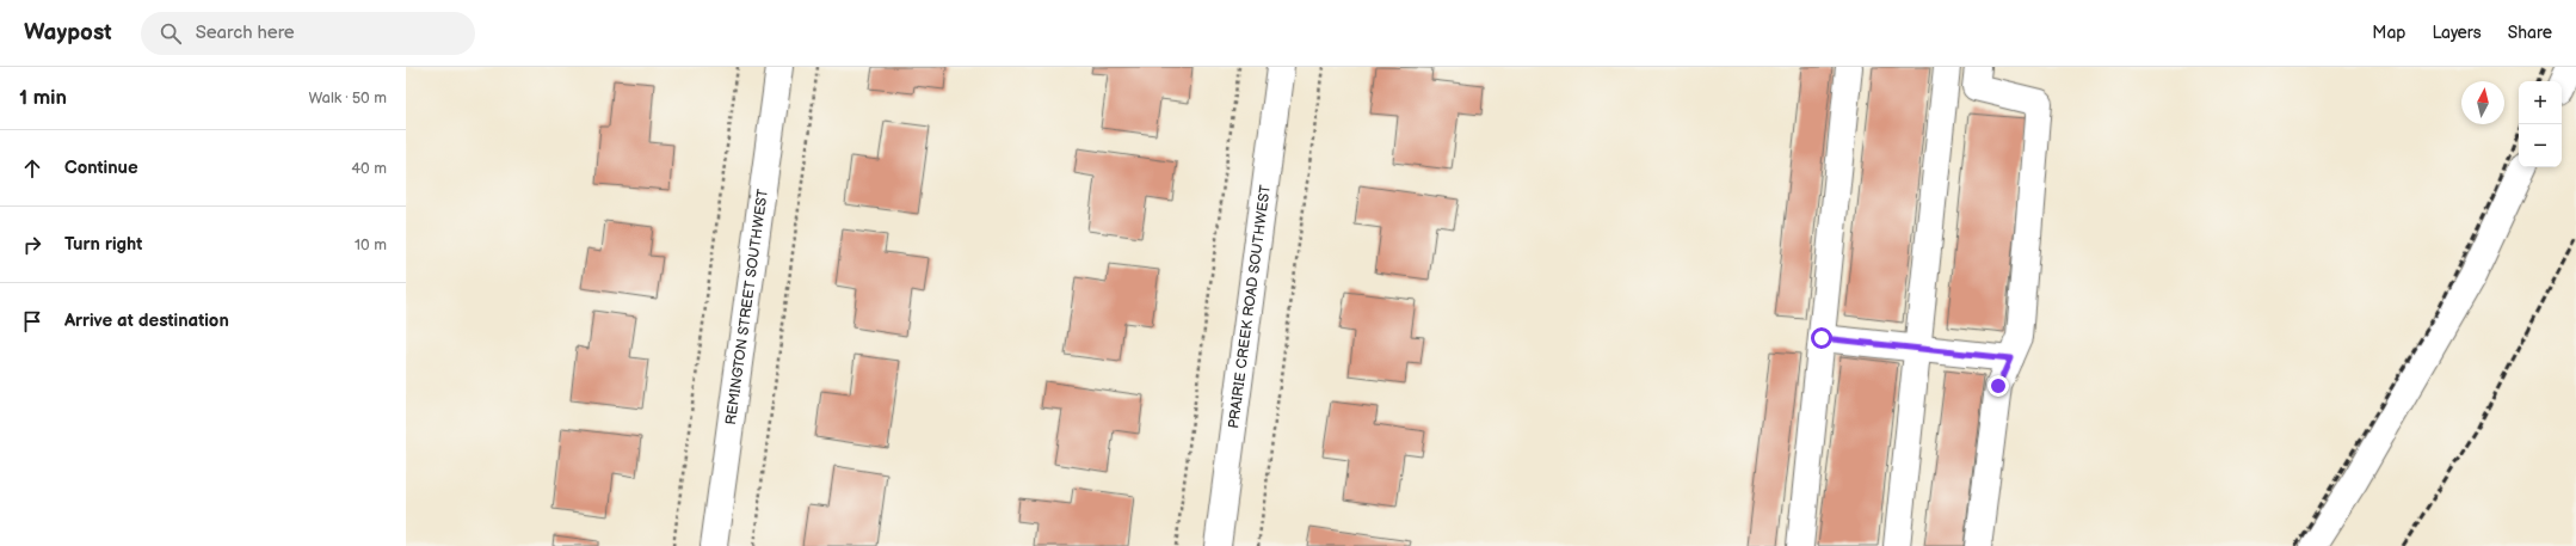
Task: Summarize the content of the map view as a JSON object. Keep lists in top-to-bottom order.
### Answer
{
  "streets": {
    "street": ["REMINGTON STREET SOUTHWEST", "PRAIRIE CREEK ROAD SOUTHWEST"]
  },
  "north": "top",
  "page": {
    "header": "Waypost",
    "search": "Search here",
    "nav": ["Map", "Layers", "Share"],
    "heading": ["1 min", "Walk · 50 m"],
    "map_buttons": ["+", "−"],
    "list": [
      ["Continue", "40 m"],
      ["Turn right", "10 m"],
      "Arrive at destination"
    ]
  }
}
